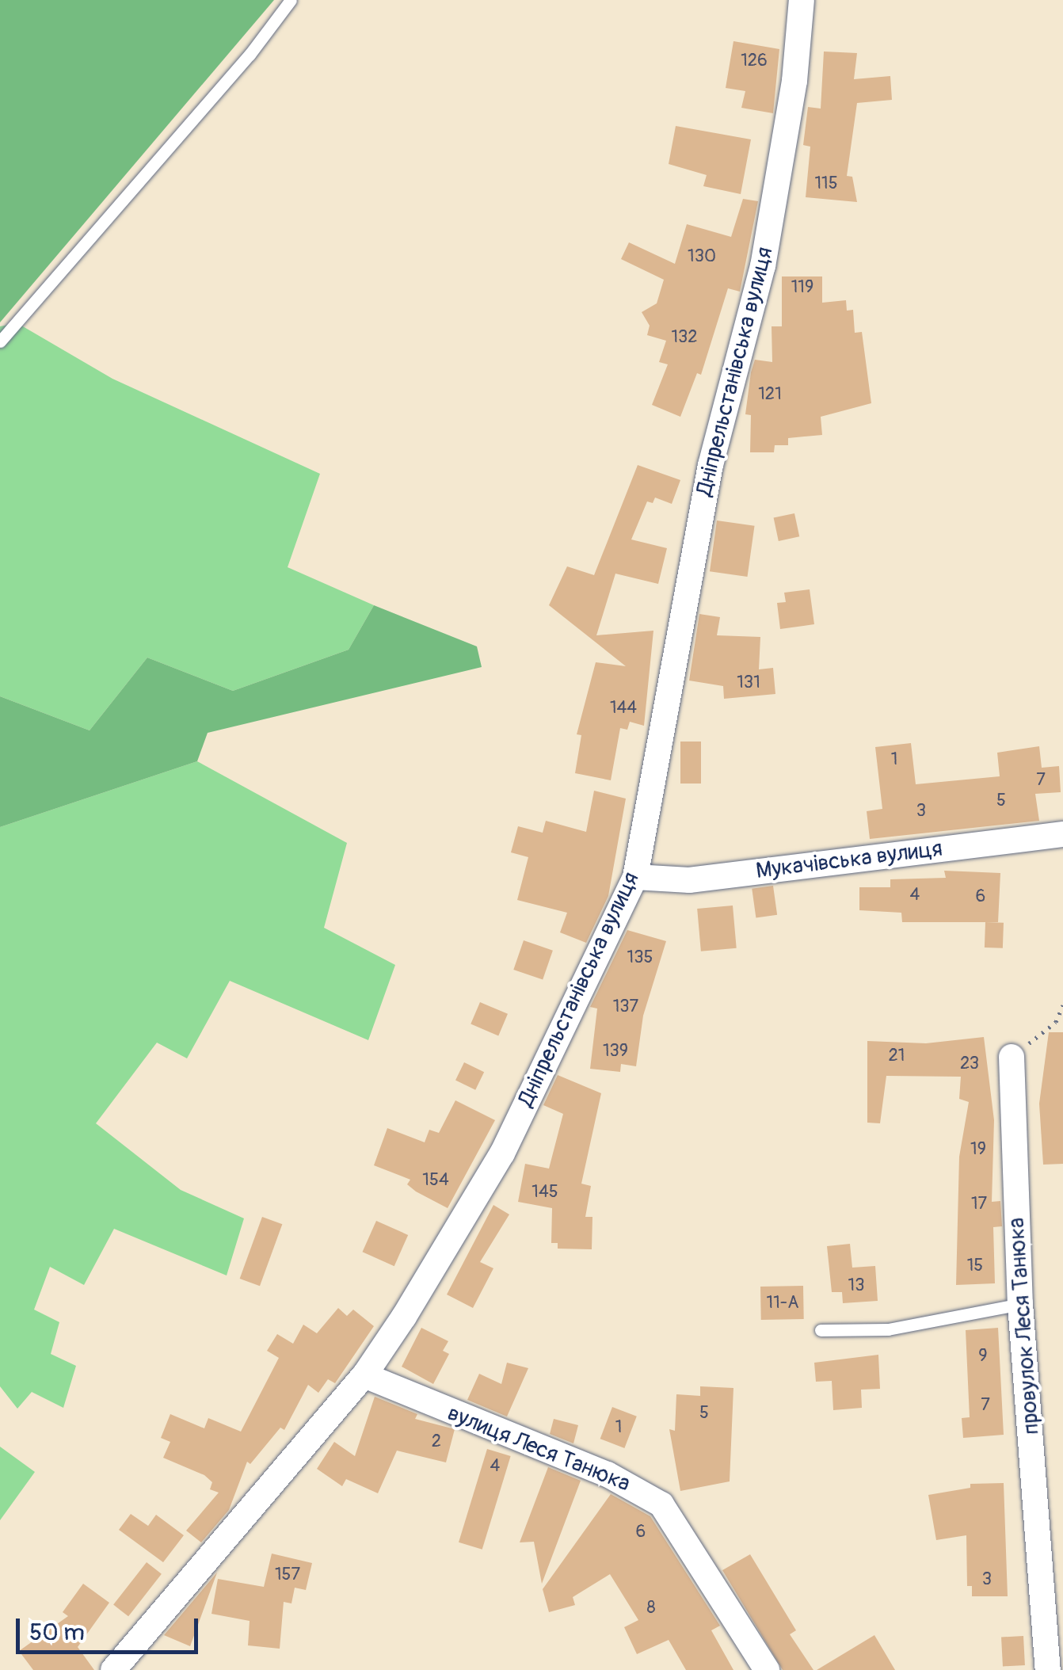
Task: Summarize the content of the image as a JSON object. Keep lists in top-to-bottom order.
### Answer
{
  "streets": {
    "street": [
      "Дніпрельстанівська вулиця",
      "Мукачівська вулиця",
      "провулок Леся Танюка",
      "вулиця Леся Танюка"
    ]
  },
  "crossings": [
    ["Дніпрельстанівська вулиця", "Мукачівська вулиця"],
    ["Дніпрельстанівська вулиця", "вулиця Леся Танюка"]
  ],
  "house_numbers": [
    "126",
    "115",
    "130",
    "119",
    "132",
    "121",
    "131",
    "144",
    "1",
    "7",
    "5",
    "3",
    "4",
    "6",
    "135",
    "137",
    "139",
    "21",
    "23",
    "19",
    "154",
    "145",
    "17",
    "15",
    "13",
    "11-А",
    "9",
    "7",
    "5",
    "1",
    "2",
    "4",
    "6",
    "157",
    "3",
    "8"
  ],
  "scale_bar": "50 m"
}
